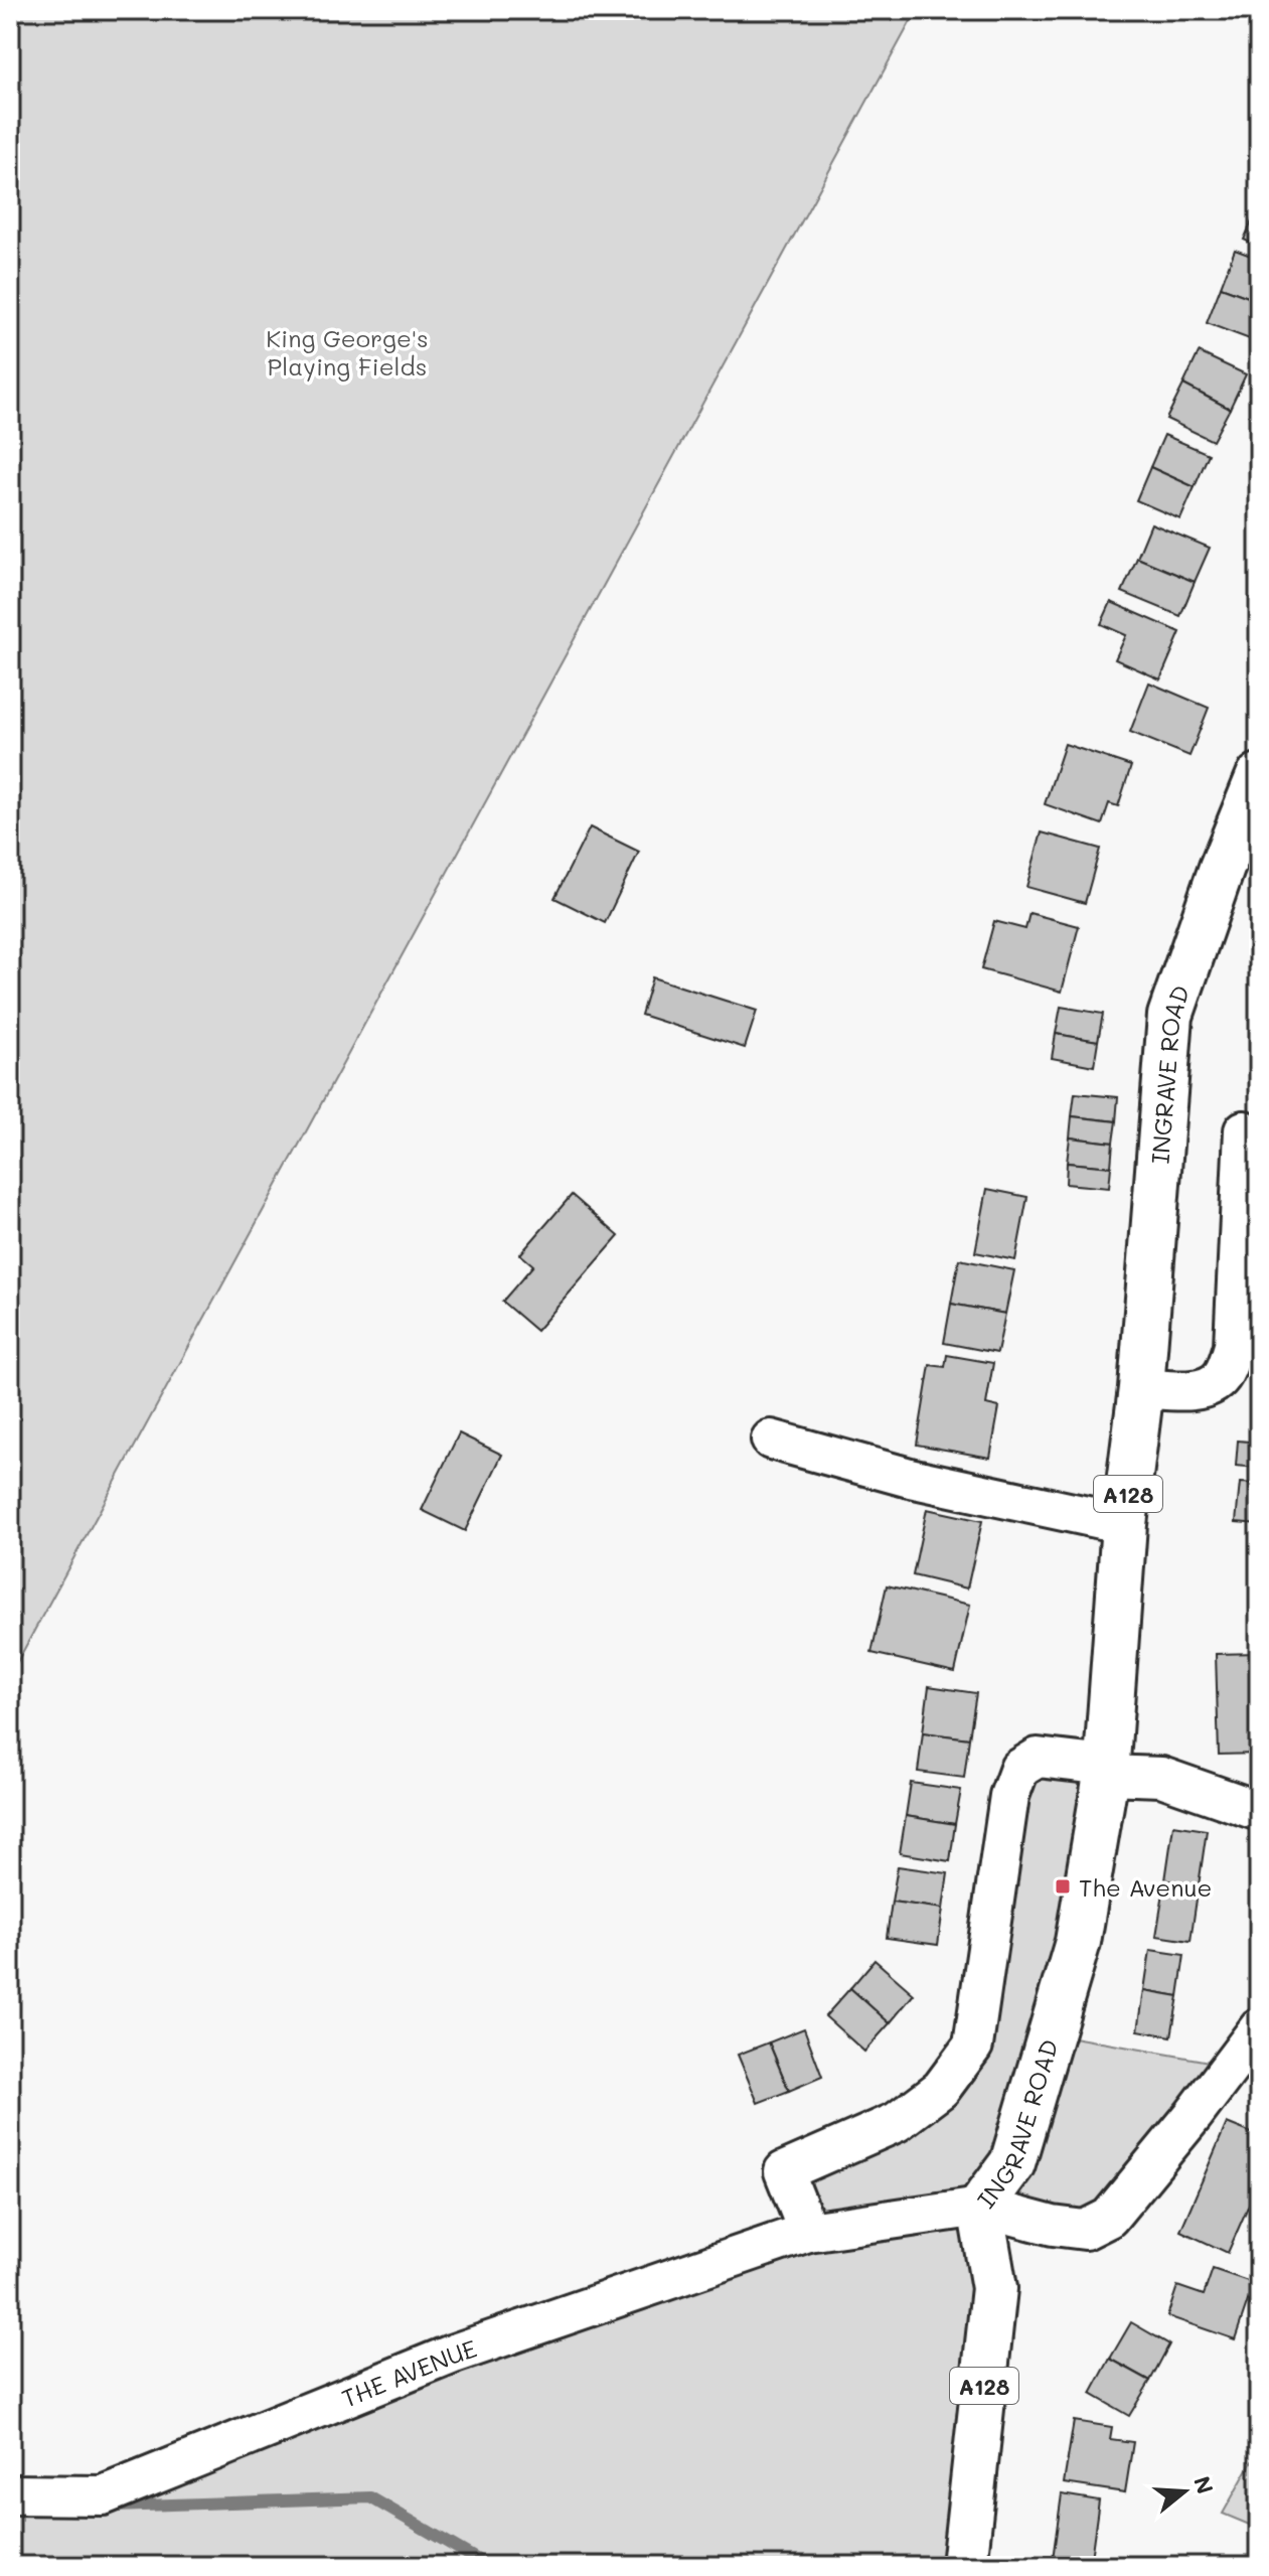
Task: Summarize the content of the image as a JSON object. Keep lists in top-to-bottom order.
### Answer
{
  "streets": {
    "main road": ["INGRAVE ROAD", "A128"],
    "street": ["THE AVENUE"]
  },
  "crossings": [
    ["INGRAVE ROAD", "A128"],
    ["INGRAVE ROAD", "THE AVENUE"],
    ["A128", "THE AVENUE"]
  ],
  "parks": ["King George's Playing Fields"],
  "places": {
    "transit": ["The Avenue"]
  },
  "north": "right"
}
